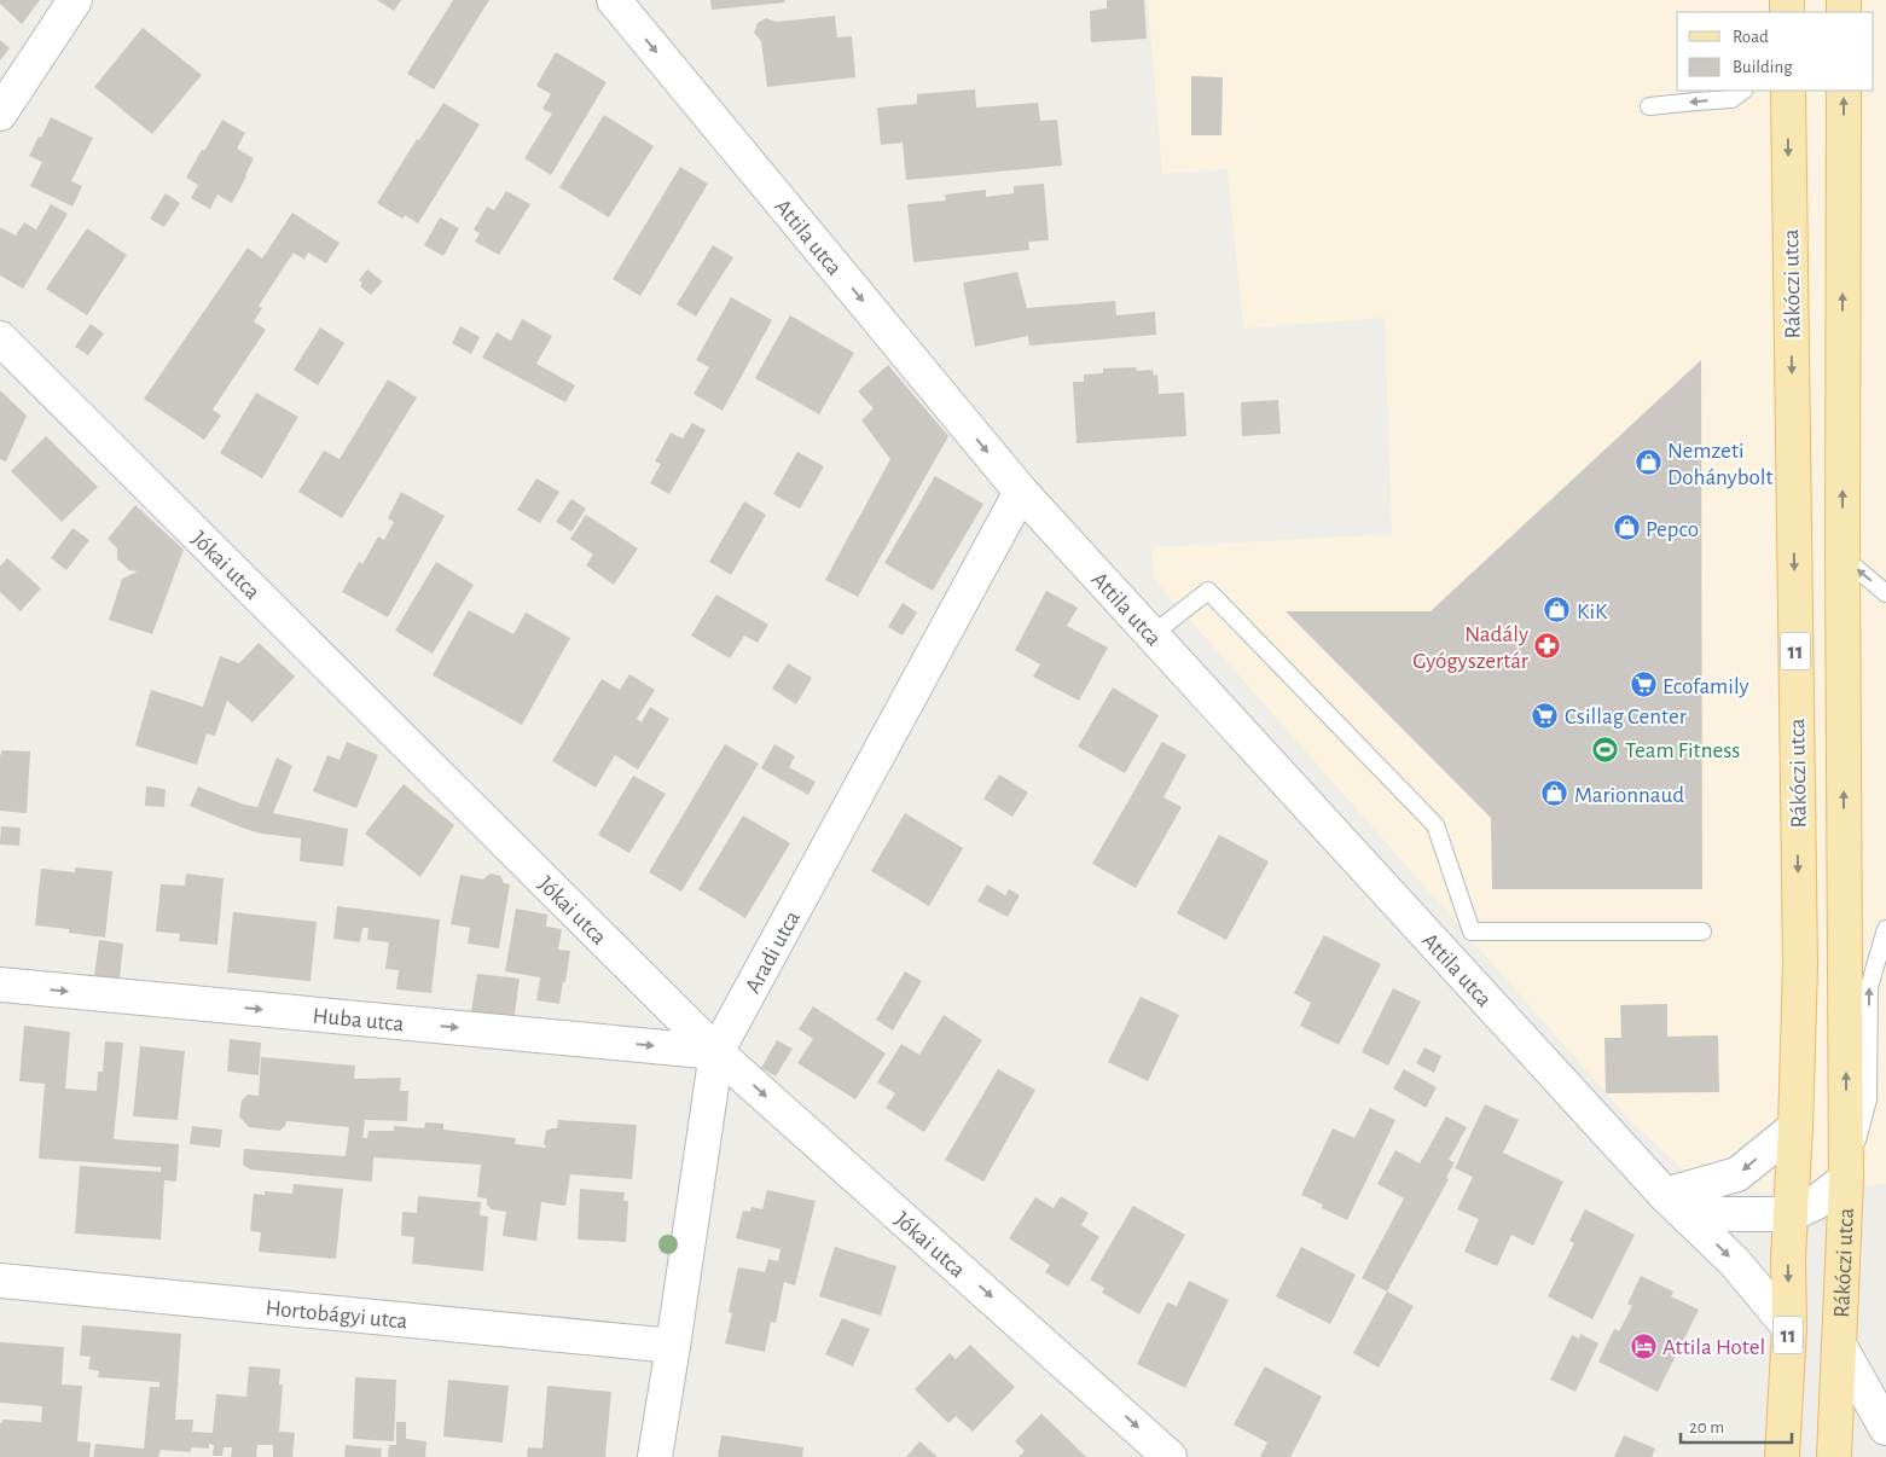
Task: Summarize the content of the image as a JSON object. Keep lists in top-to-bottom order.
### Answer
{
  "streets": {
    "main road": ["Rákóczi utca", "11"],
    "street": [
      "Attila utca",
      "Jókai utca",
      "Aradi utca",
      "Huba utca",
      "Hortobágyi utca"
    ]
  },
  "crossings": [
    ["Attila utca", "Rákóczi utca"],
    ["Attila utca", "Aradi utca"],
    ["Jókai utca", "Aradi utca"],
    ["Jókai utca", "Huba utca"],
    ["Aradi utca", "Huba utca"],
    ["Aradi utca", "Hortobágyi utca"]
  ],
  "one_way": ["Attila utca", "Jókai utca", "Huba utca"],
  "places": {
    "shop": [
      "Nemzeti Dohánybolt",
      "Pepco",
      "KiK",
      "Marionnaud"
    ],
    "pharmacy": ["Nadály Gyógyszertár"],
    "supermarket": ["Ecofamily", "Csillag Center"],
    "sports": ["Team Fitness"],
    "hotel": ["Attila Hotel"]
  },
  "legend": ["Road", "Building"],
  "scale_bar": "20 m"
}
